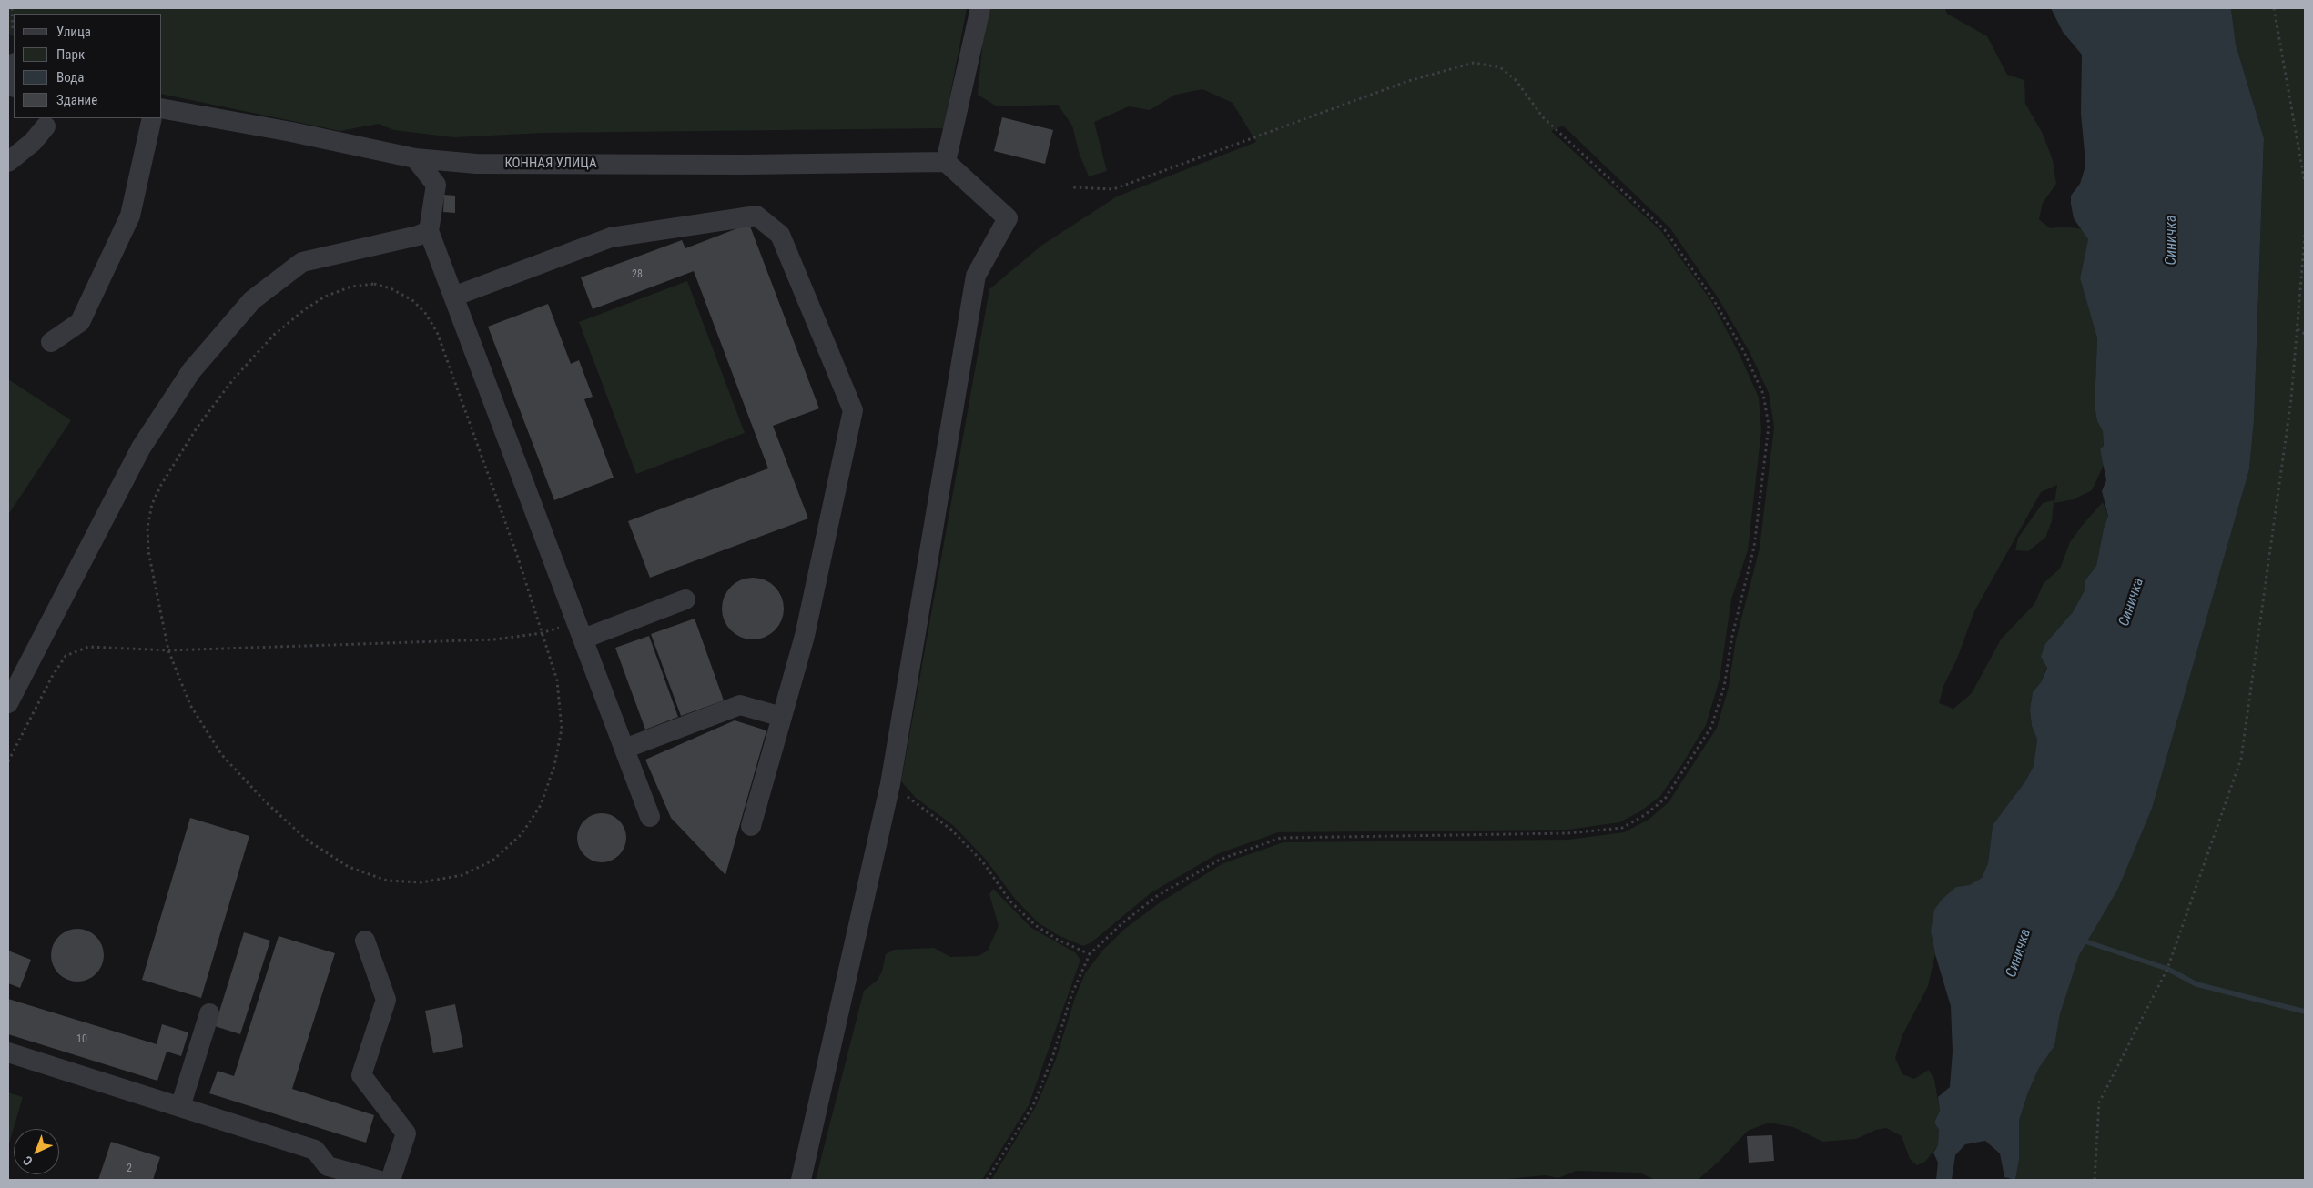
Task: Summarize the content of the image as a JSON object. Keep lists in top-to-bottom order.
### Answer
{
  "streets": {
    "street": ["КОННАЯ УЛИЦА"]
  },
  "water": ["Синичка"],
  "house_numbers": ["28", "10", "2"],
  "legend": [
    "Улица",
    "Парк",
    "Вода",
    "Здание"
  ],
  "north": "bottom left"
}
